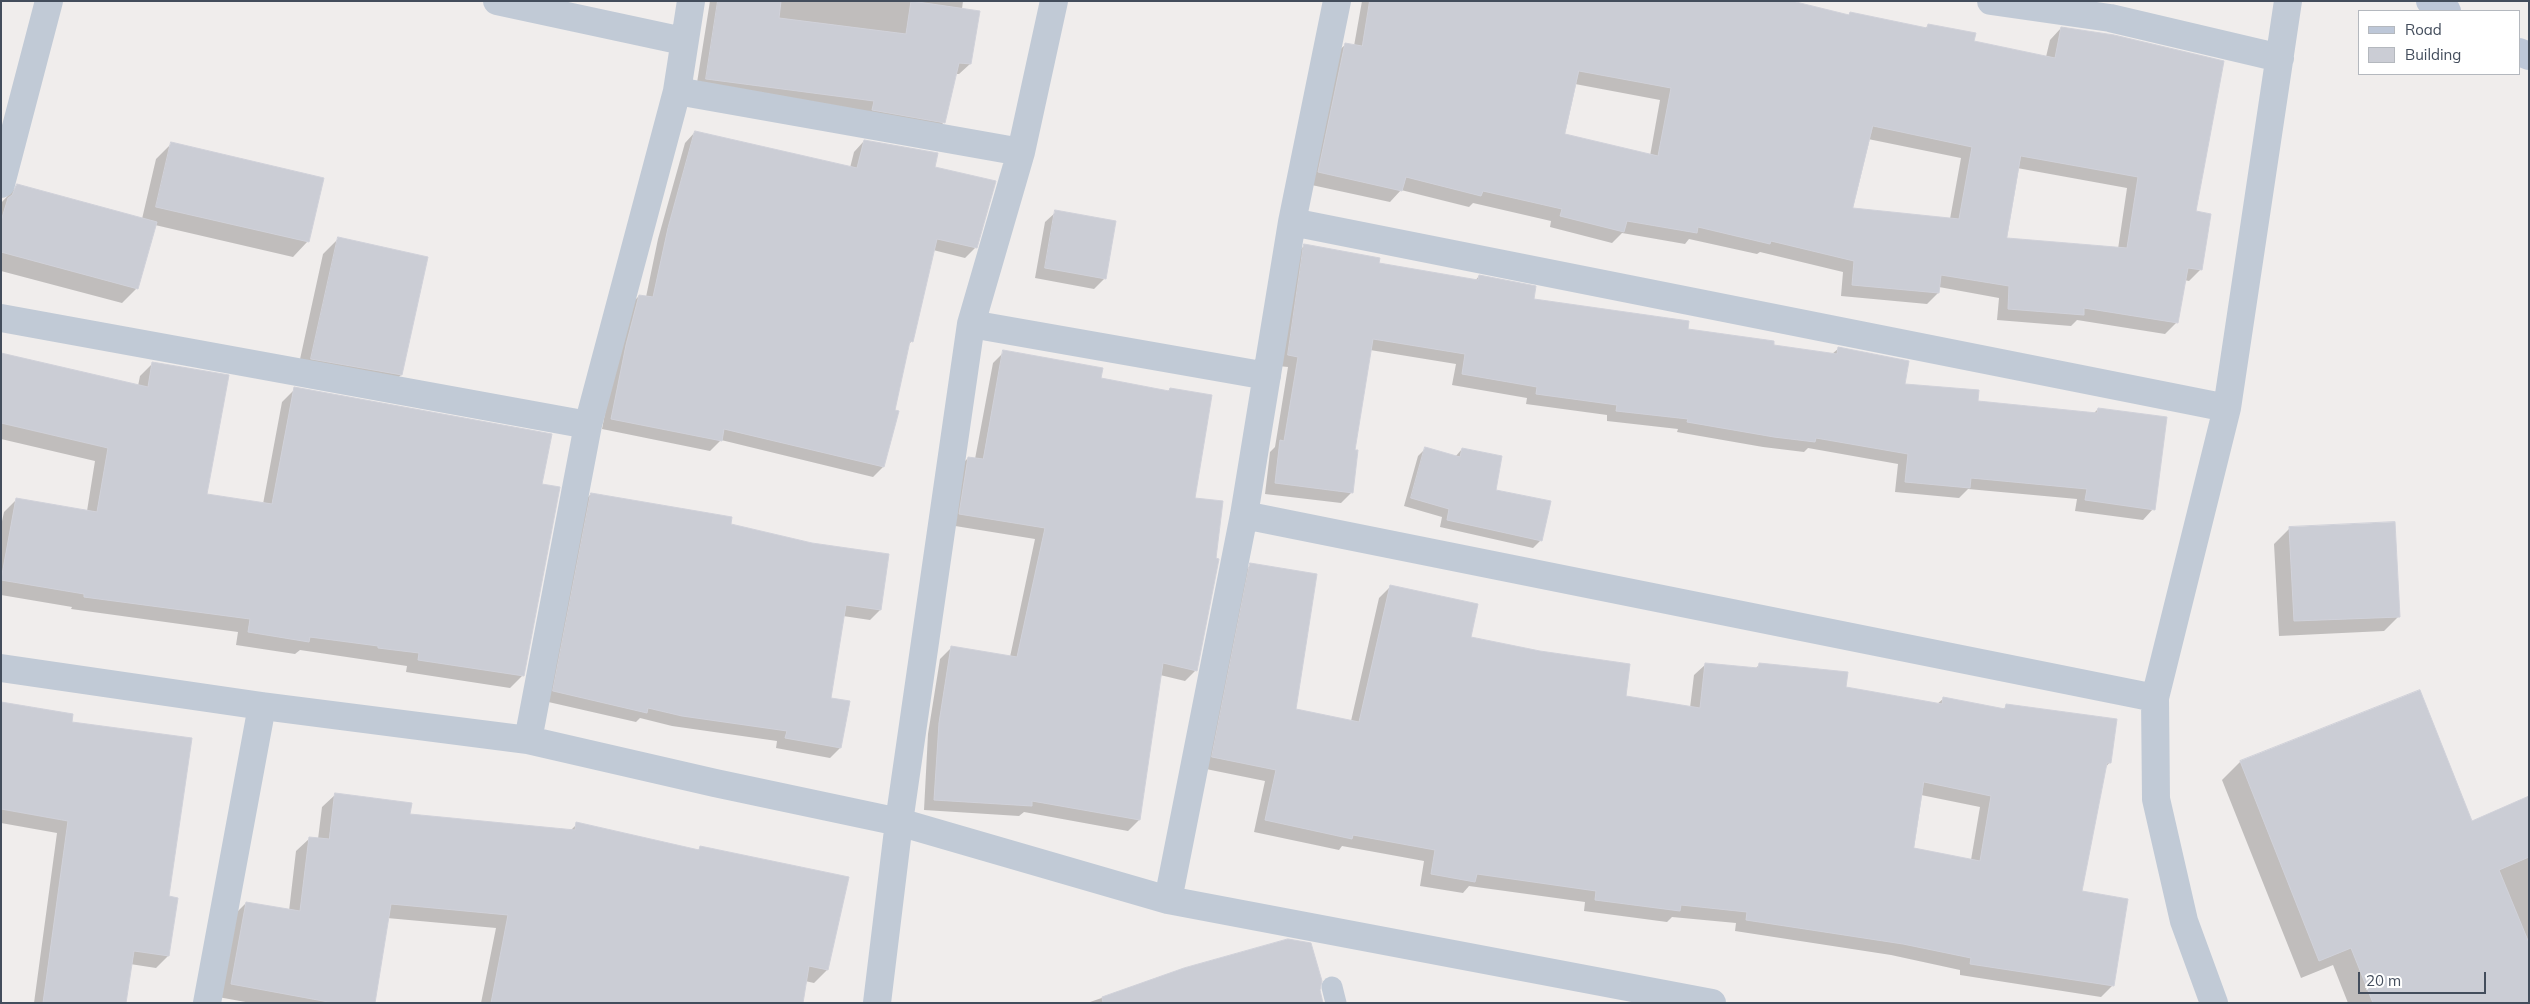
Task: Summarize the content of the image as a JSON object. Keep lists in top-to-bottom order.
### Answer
{
  "legend": ["Road", "Building"],
  "scale_bar": "20 m"
}
